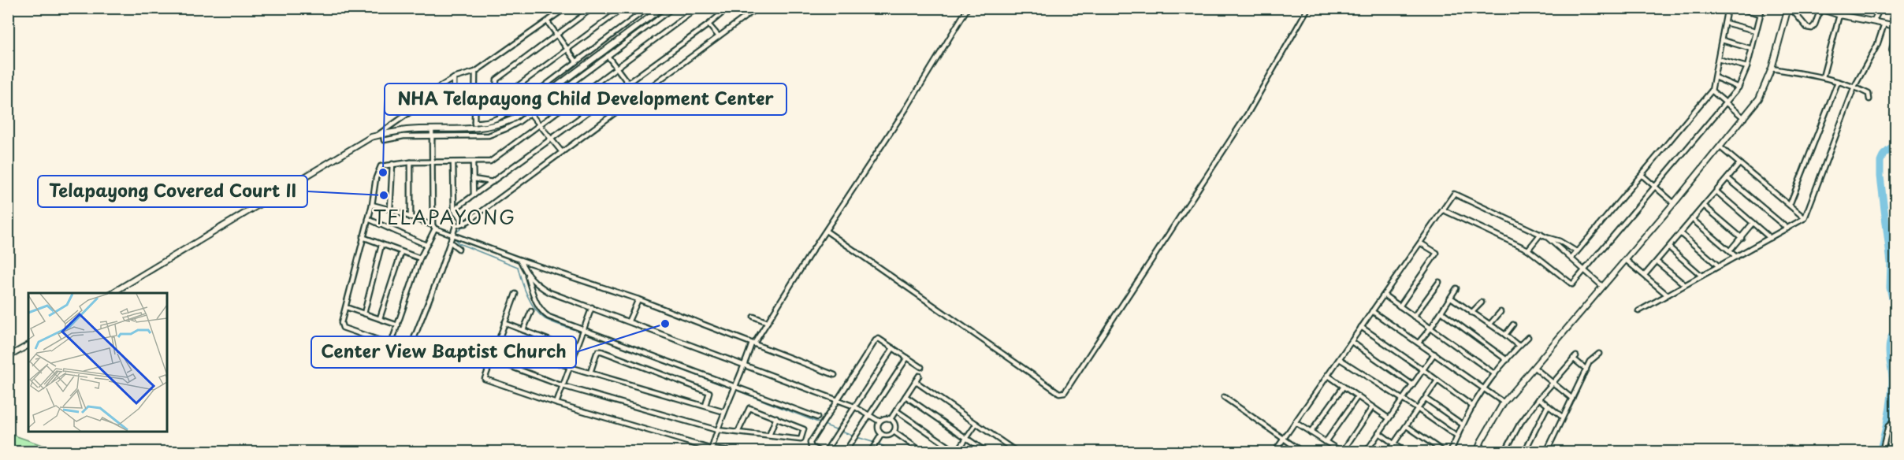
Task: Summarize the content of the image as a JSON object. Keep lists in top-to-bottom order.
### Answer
{
  "districts": ["TELAPAYONG"],
  "places": ["NHA Telapayong Child Development Center", "Telapayong Covered Court II", "Center View Baptist Church"]
}
